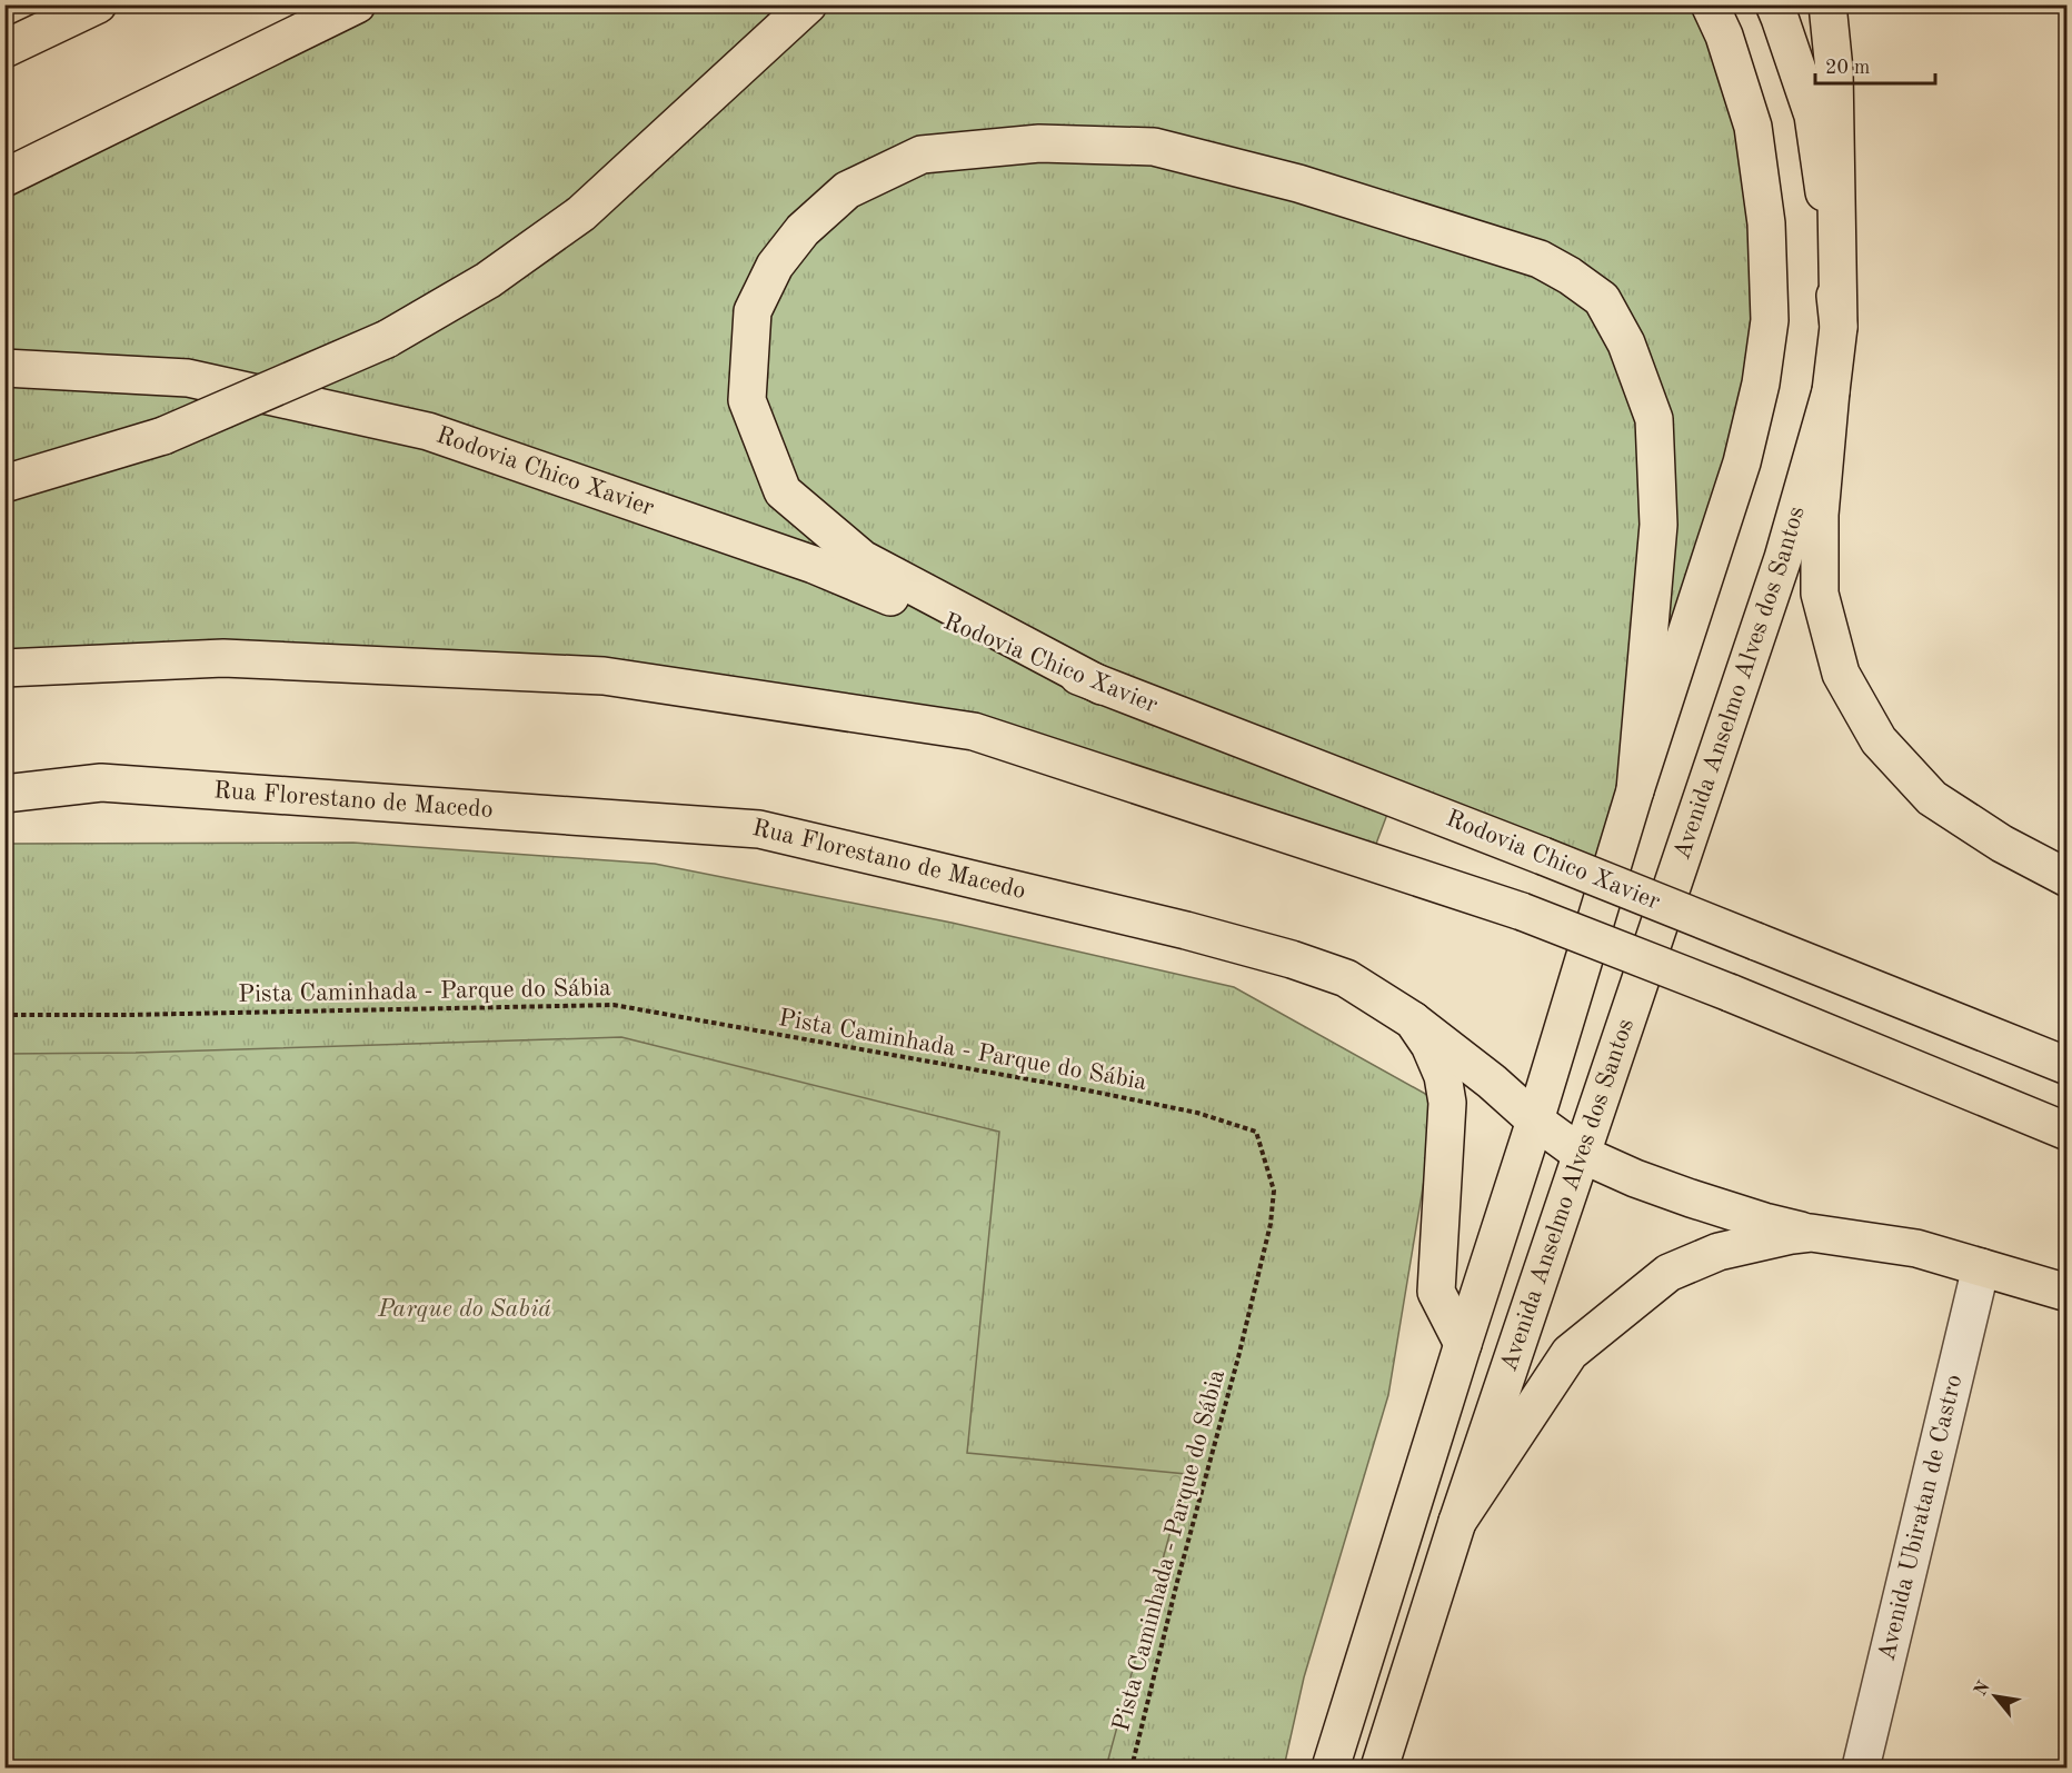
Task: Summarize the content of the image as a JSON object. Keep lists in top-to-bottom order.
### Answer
{
  "streets": {
    "main road": ["Rodovia Chico Xavier", "Avenida Anselmo Alves dos Santos", "Rua Florestano de Macedo"],
    "street": ["Avenida Ubiratan de Castro"],
    "path": ["Pista Caminhada - Parque do Sábia"]
  },
  "crossings": [
    ["Avenida Anselmo Alves dos Santos", "Rua Florestano de Macedo"]
  ],
  "parks": ["Parque do Sabiá"],
  "scale_bar": "20 m",
  "north": "top left"
}
